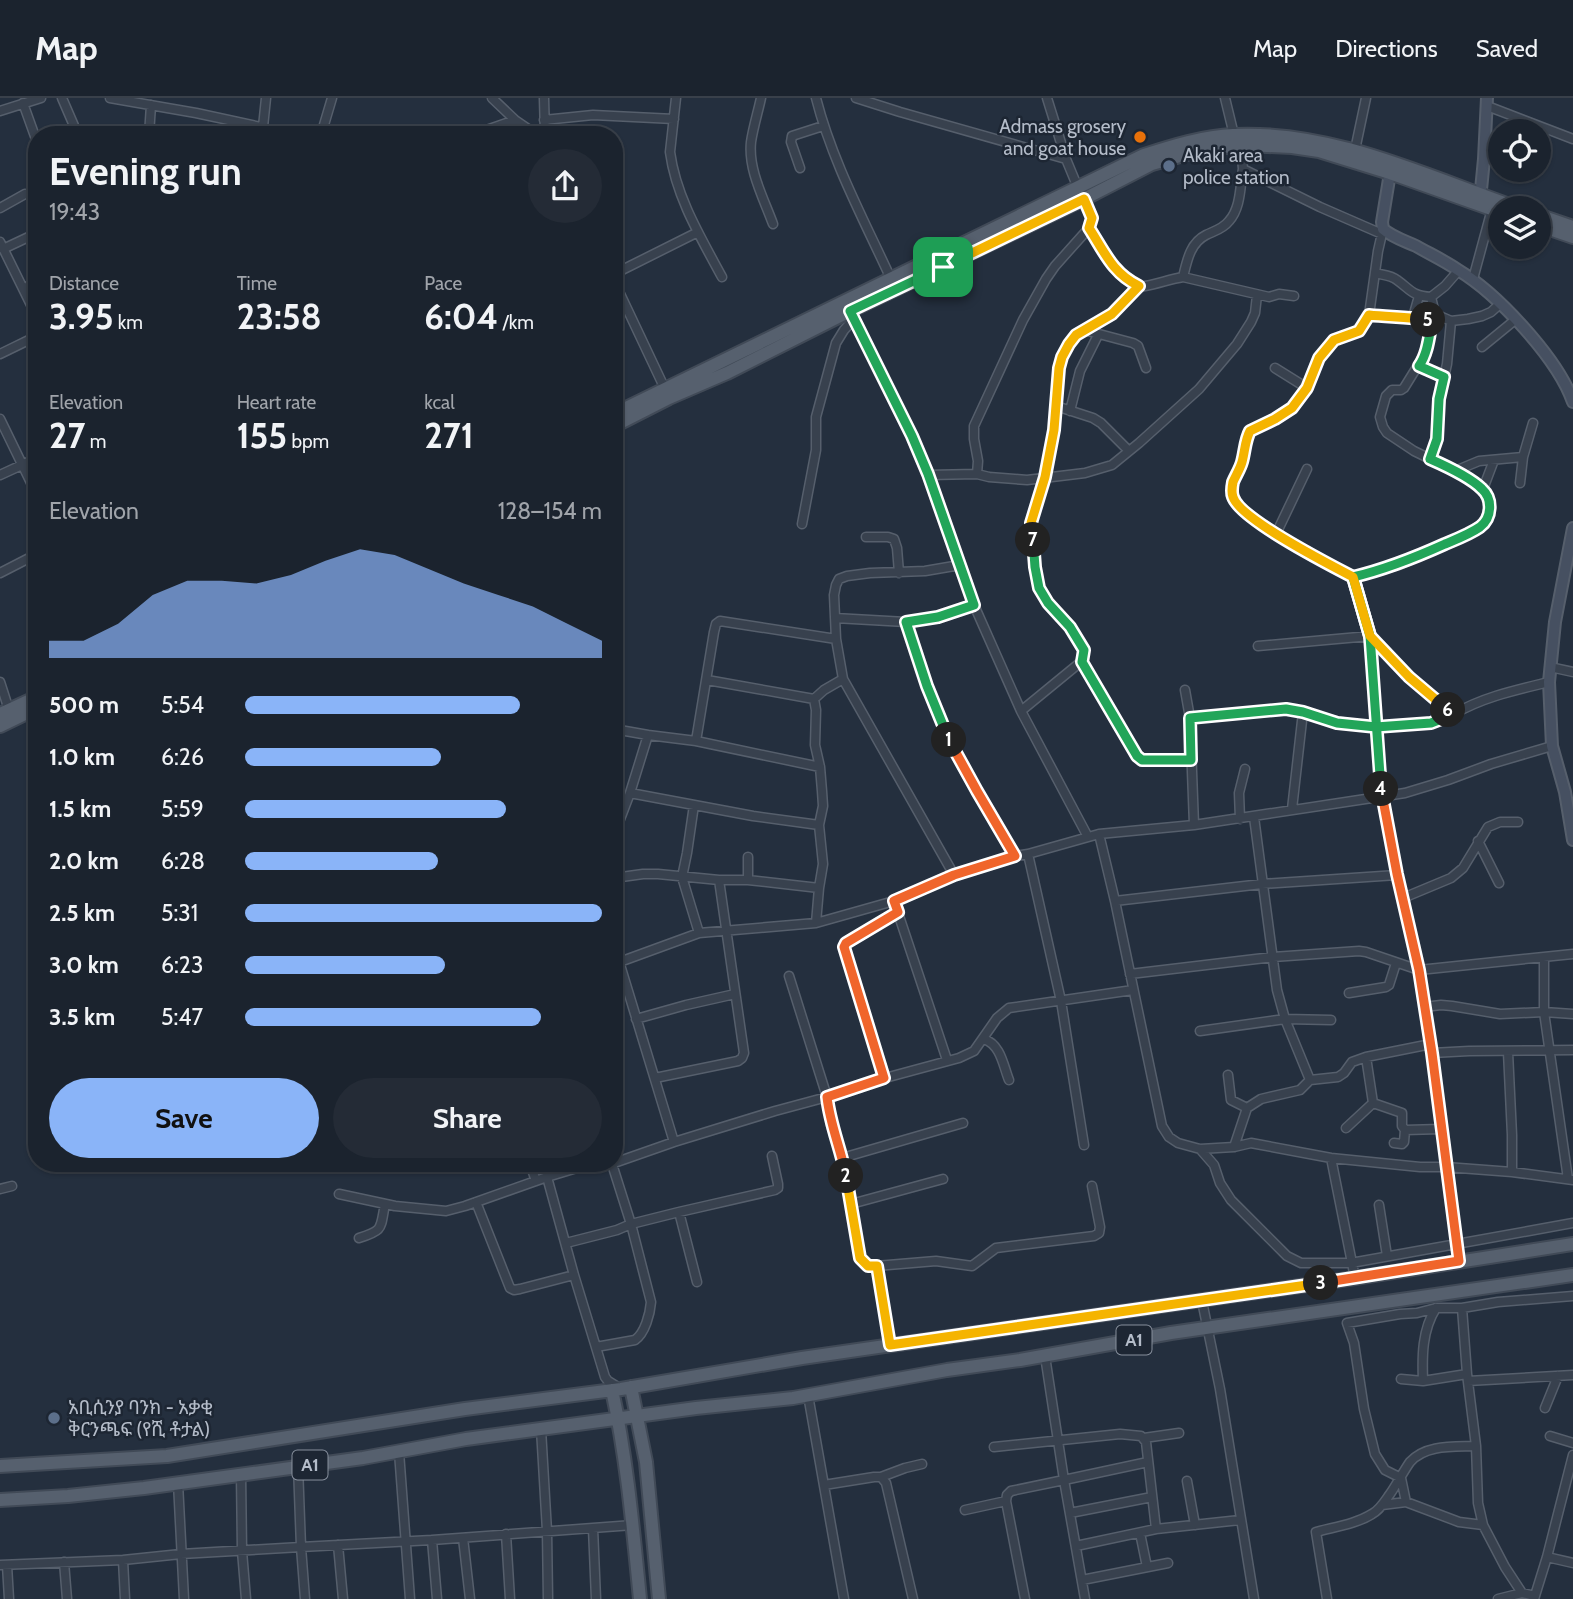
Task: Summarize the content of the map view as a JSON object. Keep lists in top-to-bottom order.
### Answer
{
  "streets": {
    "main road": ["A1"]
  },
  "places": ["Admass grosery and goat house", "Akaki area police station", "አቢሲንያ ባንክ - አቃቂ ቅርንጫፍ (የሺ ቶታል)"],
  "page": {
    "header": "Map",
    "nav": ["Map", "Directions", "Saved"],
    "heading": ["Evening run", "19:43"],
    "stats": [
      ["Distance", "3.95 km"],
      ["Time", "23:58"],
      ["Pace", "6:04 /km"],
      ["Elevation", "27 m"],
      ["Heart rate", "155 bpm"],
      ["kcal", "271"]
    ],
    "pins": [
      "5",
      "7",
      "6",
      "1",
      "4",
      "2",
      "3"
    ],
    "chart": ["Elevation", "128–154 m"],
    "list": [
      {
        "name": "500 m",
        "note": "5:54"
      },
      {
        "name": "1.0 km",
        "note": "6:26"
      },
      {
        "name": "1.5 km",
        "note": "5:59"
      },
      {
        "name": "2.0 km",
        "note": "6:28"
      },
      {
        "name": "2.5 km",
        "note": "5:31"
      },
      {
        "name": "3.0 km",
        "note": "6:23"
      },
      {
        "name": "3.5 km",
        "note": "5:47"
      }
    ],
    "buttons": ["Save", "Share"]
  }
}
